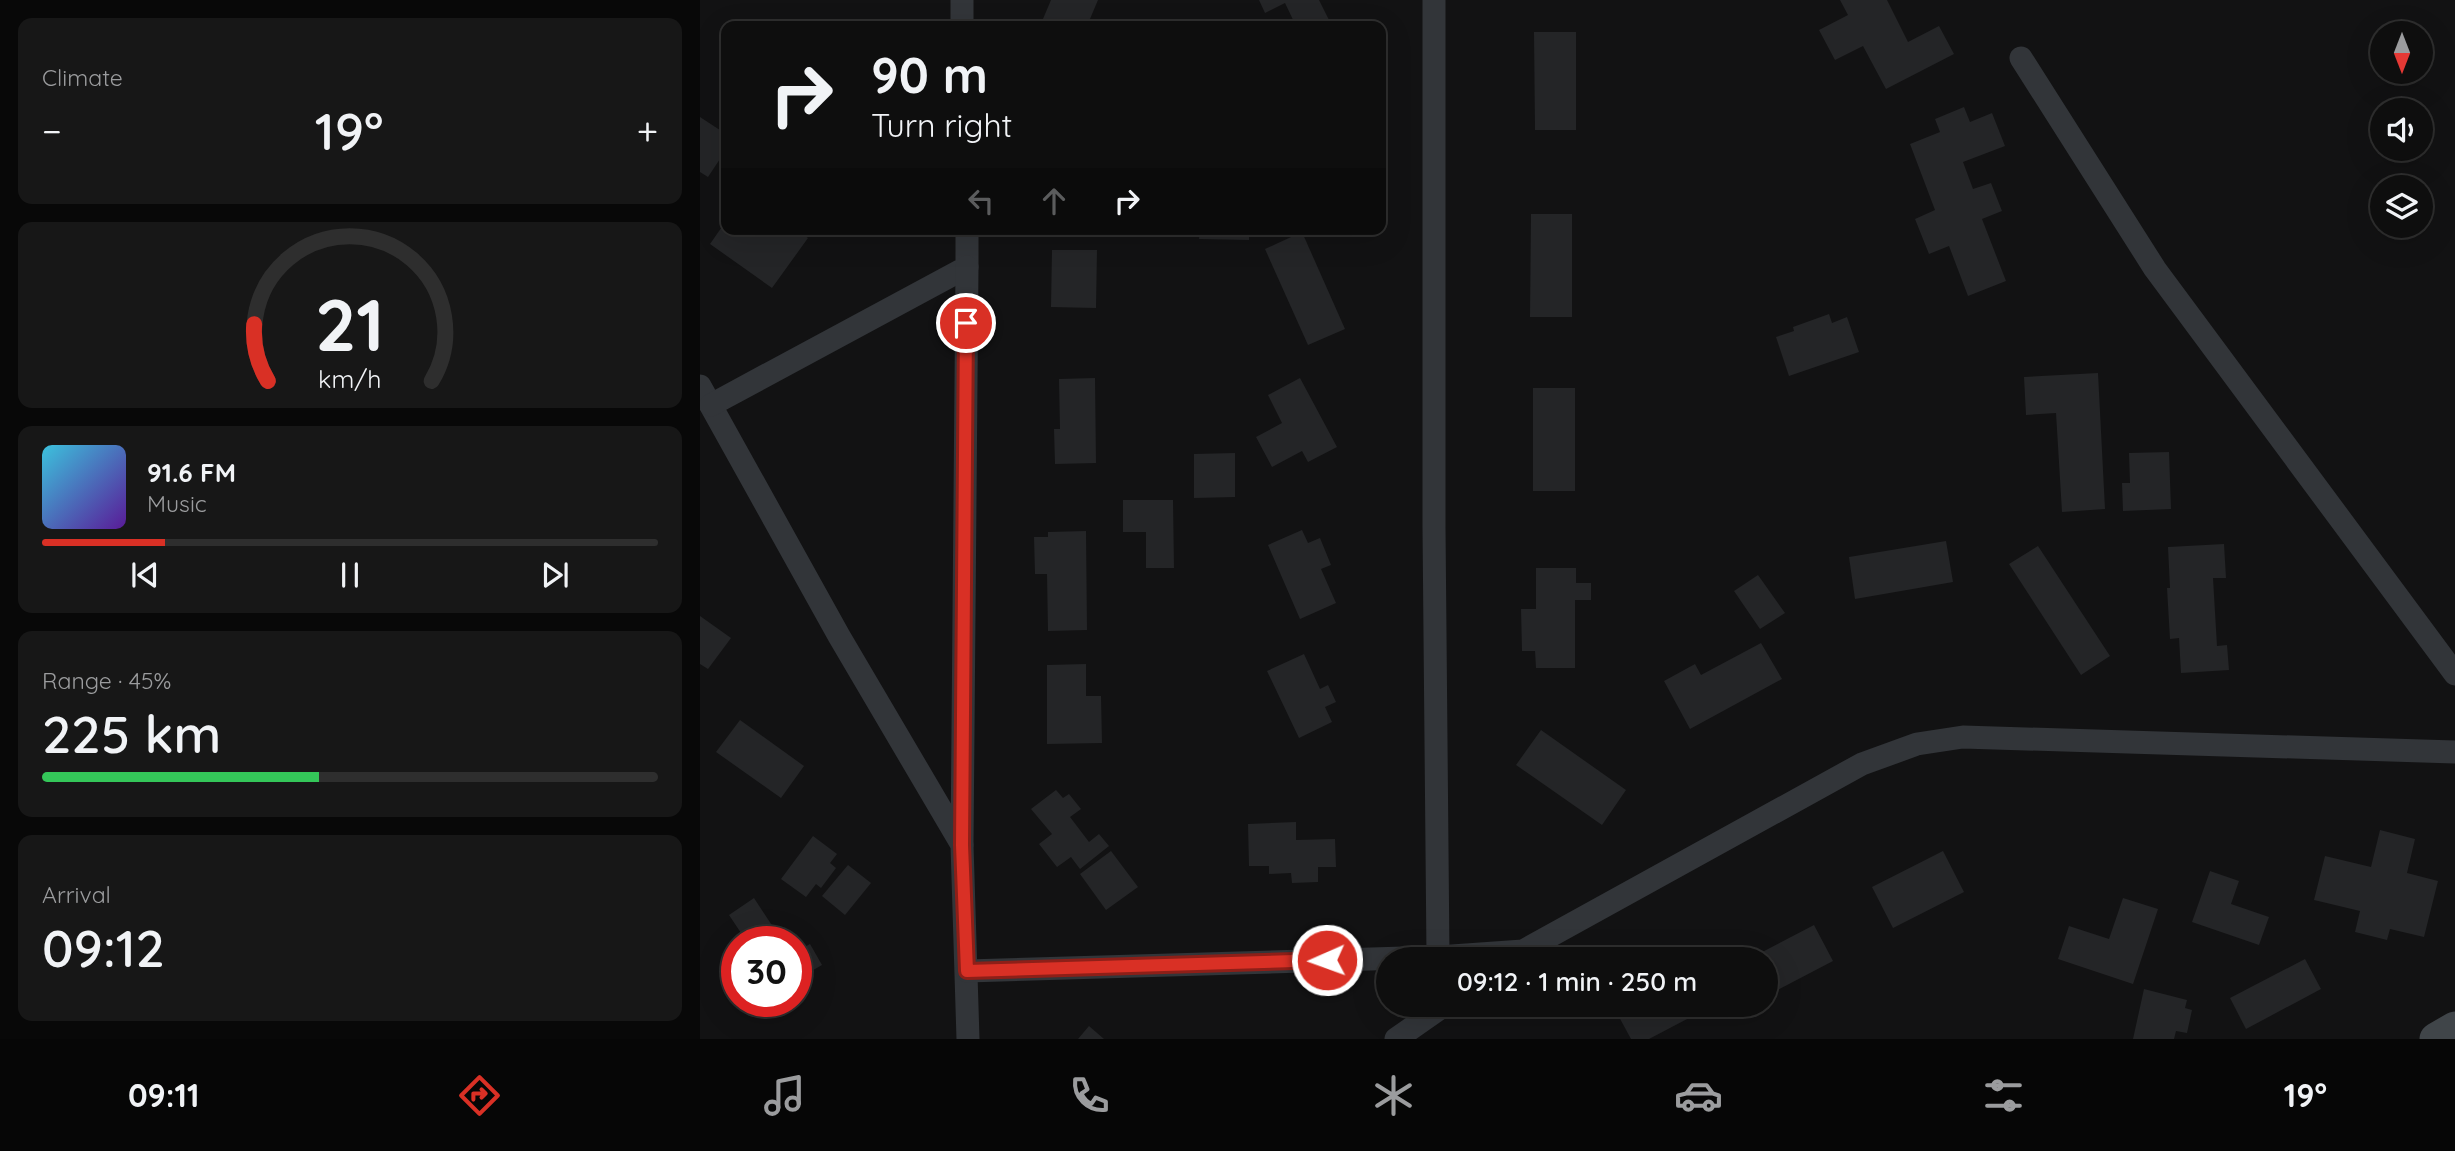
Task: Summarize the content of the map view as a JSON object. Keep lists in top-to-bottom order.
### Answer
{
  "north": "bottom",
  "page": {
    "tile": [
      "Climate",
      ["Range · 45%", "225 km"],
      ["Arrival", "09:12"]
    ],
    "turn": ["90 m", "Turn right"],
    "heat": ["−", "19°", "+"],
    "song": ["91.6 FM", "Music"],
    "limit": "30",
    "trip": "09:12 · 1 min · 250 m",
    "tabs": ["09:11", "19°"],
    "gauge": ["21", "km/h"]
  }
}
